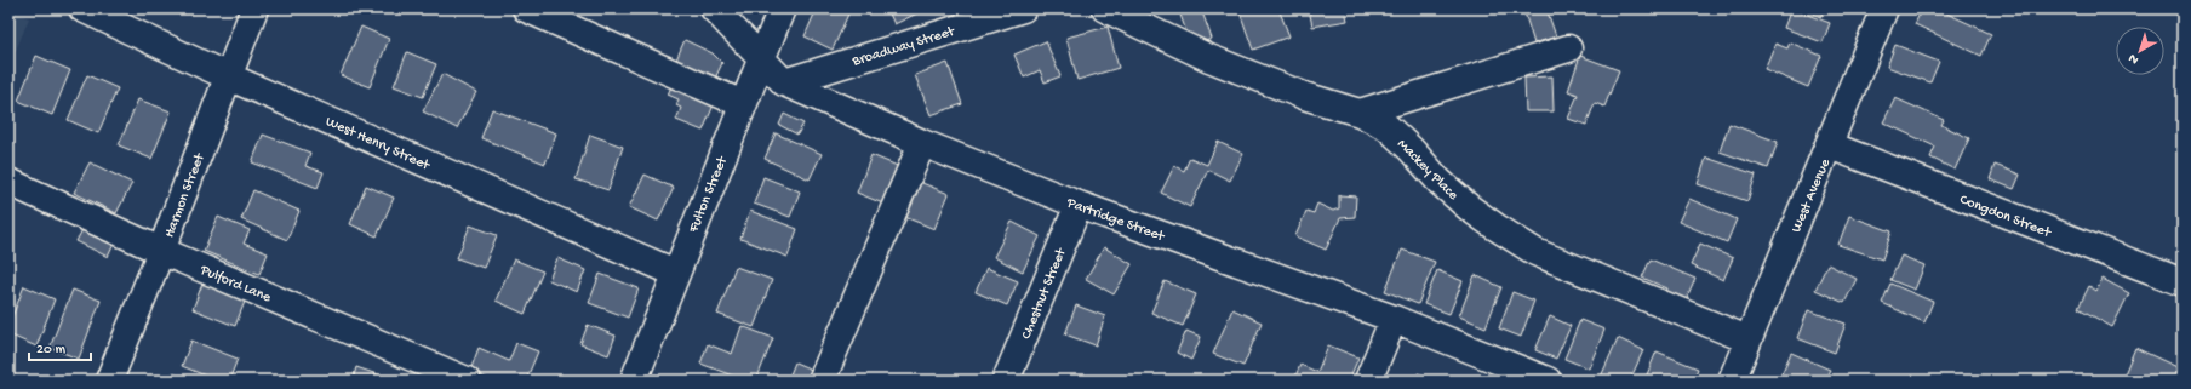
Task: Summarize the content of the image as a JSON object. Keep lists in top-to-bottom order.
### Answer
{
  "streets": {
    "street": [
      "Broadway Street",
      "West Henry Street",
      "Mackey Place",
      "Fulton Street",
      "Harmon Street",
      "West Avenue",
      "Congdon Street",
      "Partridge Street",
      "Pulford Lane",
      "Chestnut Street"
    ]
  },
  "crossings": [
    ["Broadway Street", "Partridge Street"],
    ["West Henry Street", "Fulton Street"],
    ["West Henry Street", "Harmon Street"],
    ["Mackey Place", "West Avenue"],
    ["Fulton Street", "Partridge Street"],
    ["Harmon Street", "Pulford Lane"],
    ["West Avenue", "Congdon Street"],
    ["Partridge Street", "Chestnut Street"]
  ],
  "scale_bar": "20 m",
  "north": "bottom left"
}
